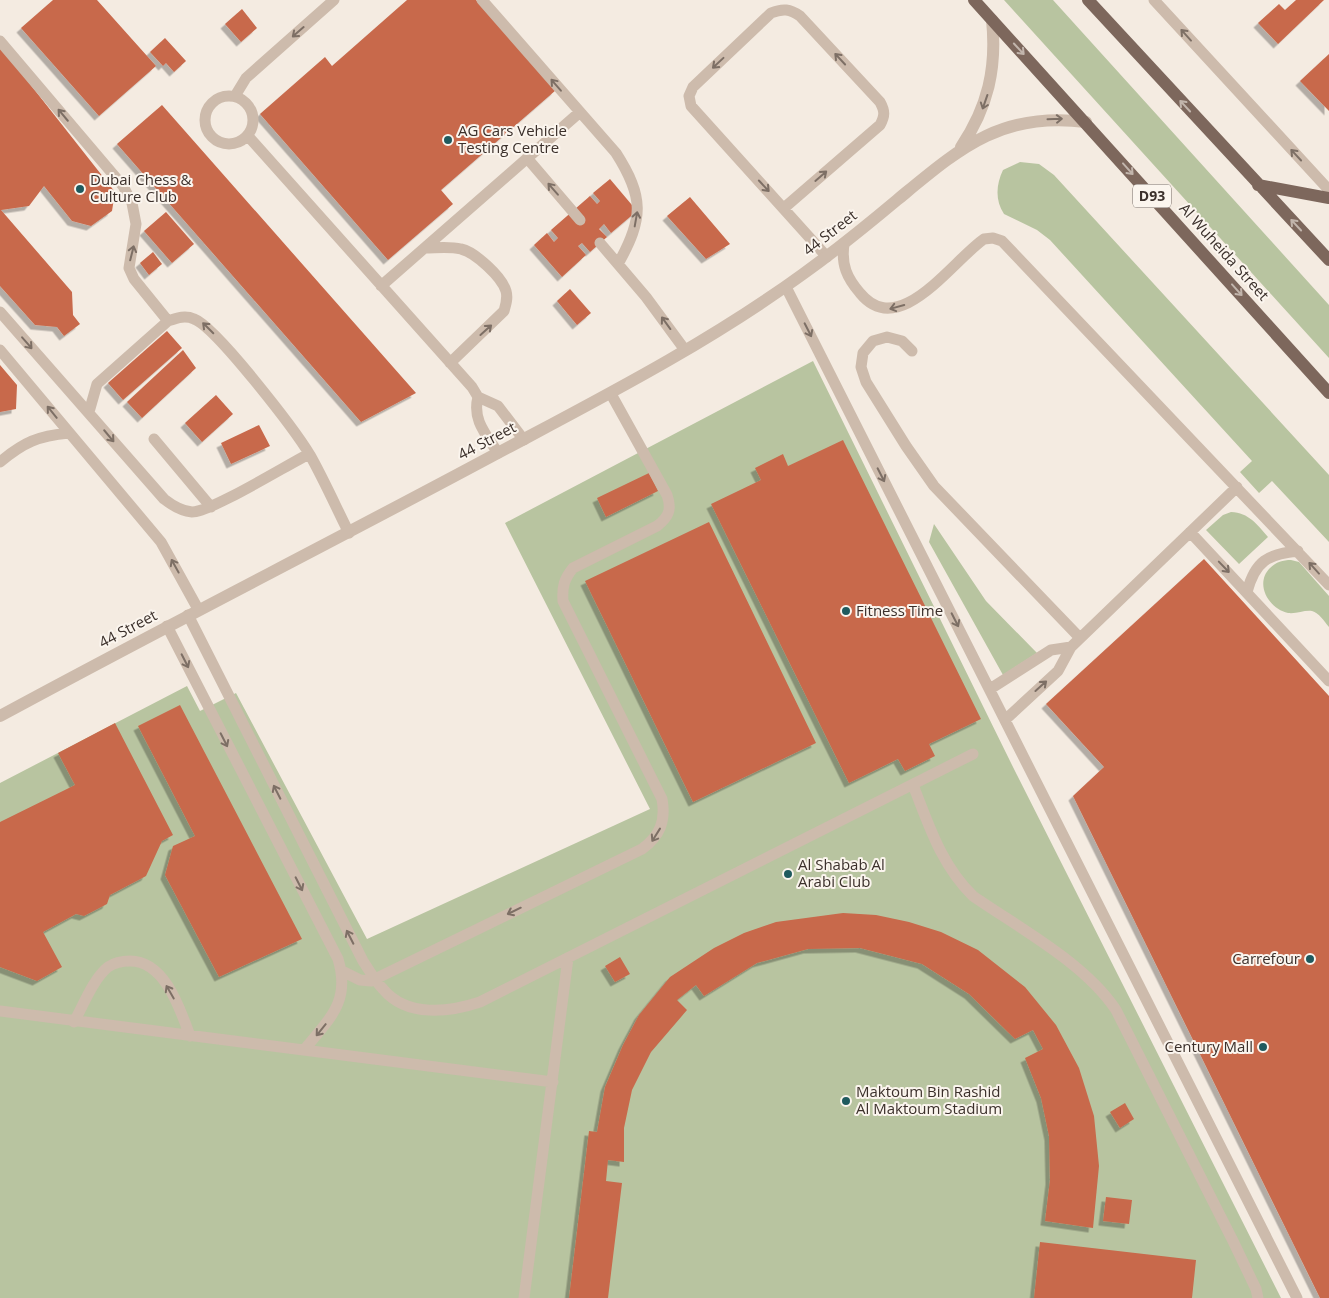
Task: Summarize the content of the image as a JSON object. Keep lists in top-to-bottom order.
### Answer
{
  "streets": {
    "main road": ["D93", "Al Wuheida Street"],
    "street": ["44 Street"]
  },
  "crossings": [
    ["44 Street", "Al Wuheida Street"]
  ],
  "places": [
    "AG Cars Vehicle Testing Centre",
    "Dubai Chess & Culture Club",
    "Fitness Time",
    "Al Shabab Al Arabi Club",
    "Carrefour",
    "Century Mall",
    "Maktoum Bin Rashid Al Maktoum Stadium"
  ]
}
